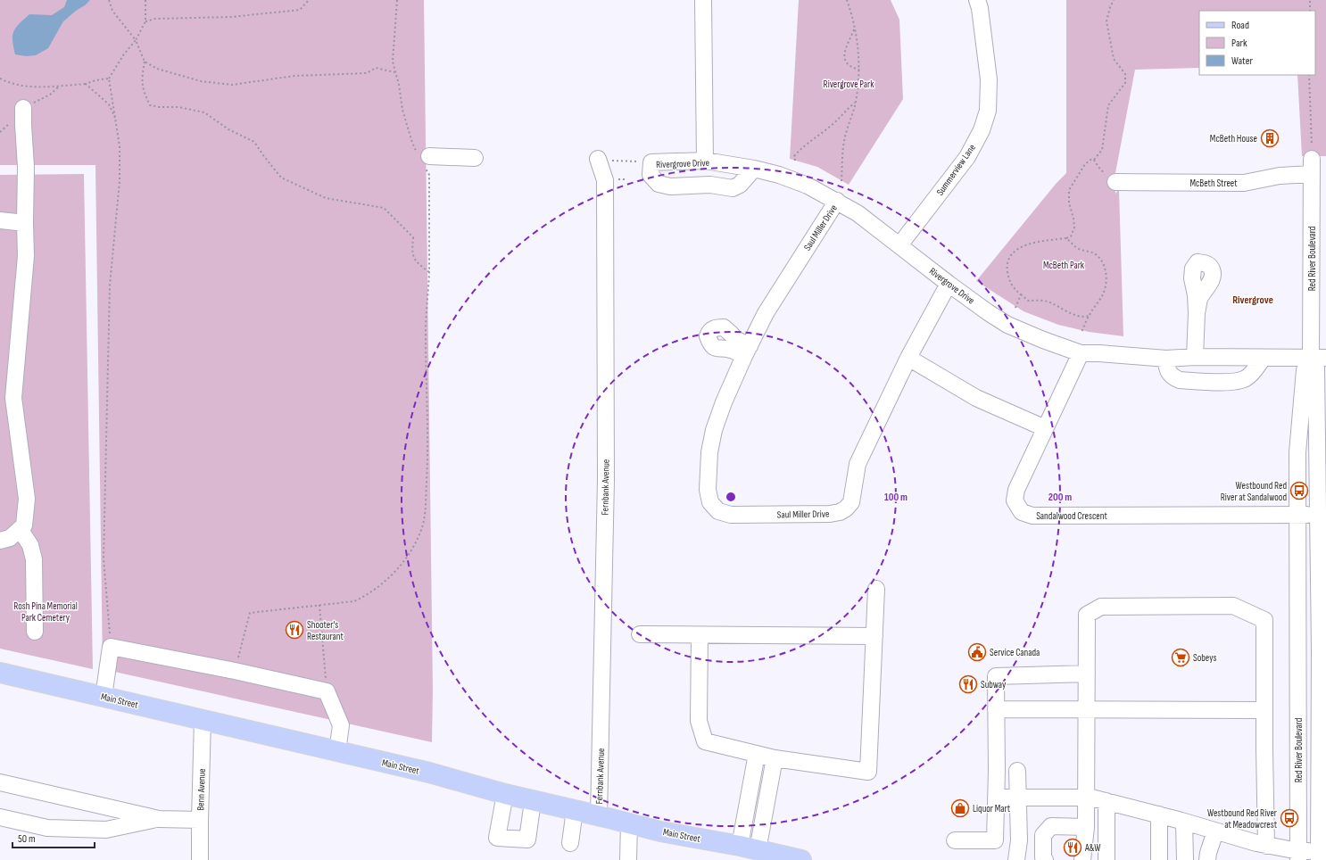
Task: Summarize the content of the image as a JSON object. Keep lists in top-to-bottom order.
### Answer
{
  "streets": {
    "main road": ["Main Street"],
    "street": [
      "Rivergrove Drive",
      "Summerview Lane",
      "McBeth Street",
      "Saul Miller Drive",
      "Red River Boulevard",
      "Fernbank Avenue",
      "Sandalwood Crescent",
      "Benn Avenue"
    ]
  },
  "crossings": [
    ["Rivergrove Drive", "Summerview Lane"],
    ["Rivergrove Drive", "Saul Miller Drive"],
    ["Rivergrove Drive", "Red River Boulevard"],
    ["Rivergrove Drive", "Sandalwood Crescent"],
    ["McBeth Street", "Red River Boulevard"],
    ["Red River Boulevard", "Sandalwood Crescent"],
    ["Fernbank Avenue", "Main Street"],
    ["Main Street", "Benn Avenue"]
  ],
  "districts": ["Rivergrove"],
  "parks": ["Rivergrove Park", "McBeth Park", "Rosh Pina Memorial Park Cemetery"],
  "places": {
    "building": ["McBeth House"],
    "bus stop": ["Westbound Red River at Sandalwood", "Westbound Red River at Meadowcrest"],
    "restaurant": ["Shooter's Restaurant", "Subway", "A&W"],
    "public building": ["Service Canada"],
    "supermarket": ["Sobeys"],
    "shop": ["Liquor Mart"]
  },
  "legend": ["Road", "Park", "Water"],
  "scale_bar": "50 m",
  "rings": ["100 m", "200 m"]
}
